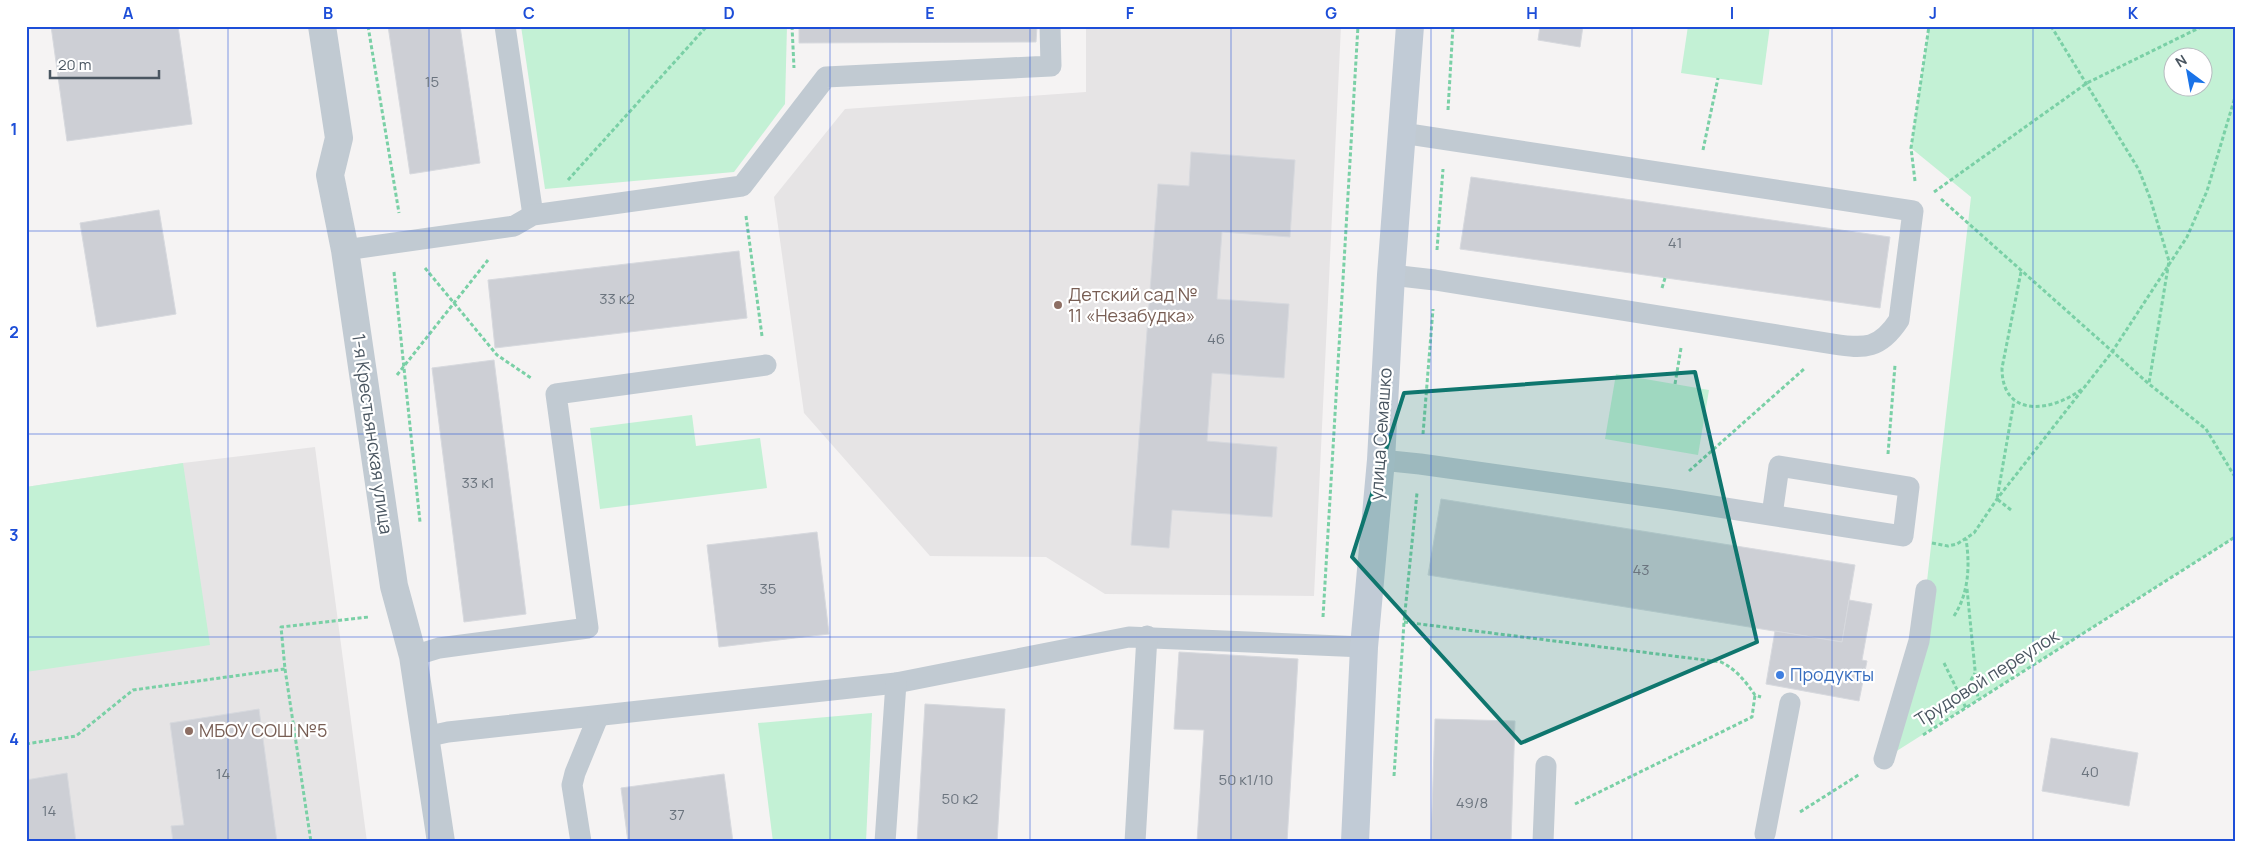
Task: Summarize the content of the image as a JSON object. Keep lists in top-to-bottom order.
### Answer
{
  "streets": {
    "main road": ["улица Семашко"],
    "street": ["1-я Крестьянская улица"],
    "path": ["Трудовой переулок"]
  },
  "places": ["Детский сад № 11 «Незабудка»", "Продукты", "МБОУ СОШ №5"],
  "house_numbers": [
    "15",
    "41",
    "33 к2",
    "46",
    "33 к1",
    "43",
    "35",
    "40",
    "14",
    "50 к1/10",
    "50 к2",
    "49/8",
    "14",
    "37"
  ],
  "scale_bar": "20 m",
  "north": "top left",
  "grid": {
    "columns": [
      "A",
      "B",
      "C",
      "D",
      "E",
      "F",
      "G",
      "H",
      "I",
      "J",
      "K"
    ],
    "rows": [
      "1",
      "2",
      "3",
      "4"
    ]
  }
}
